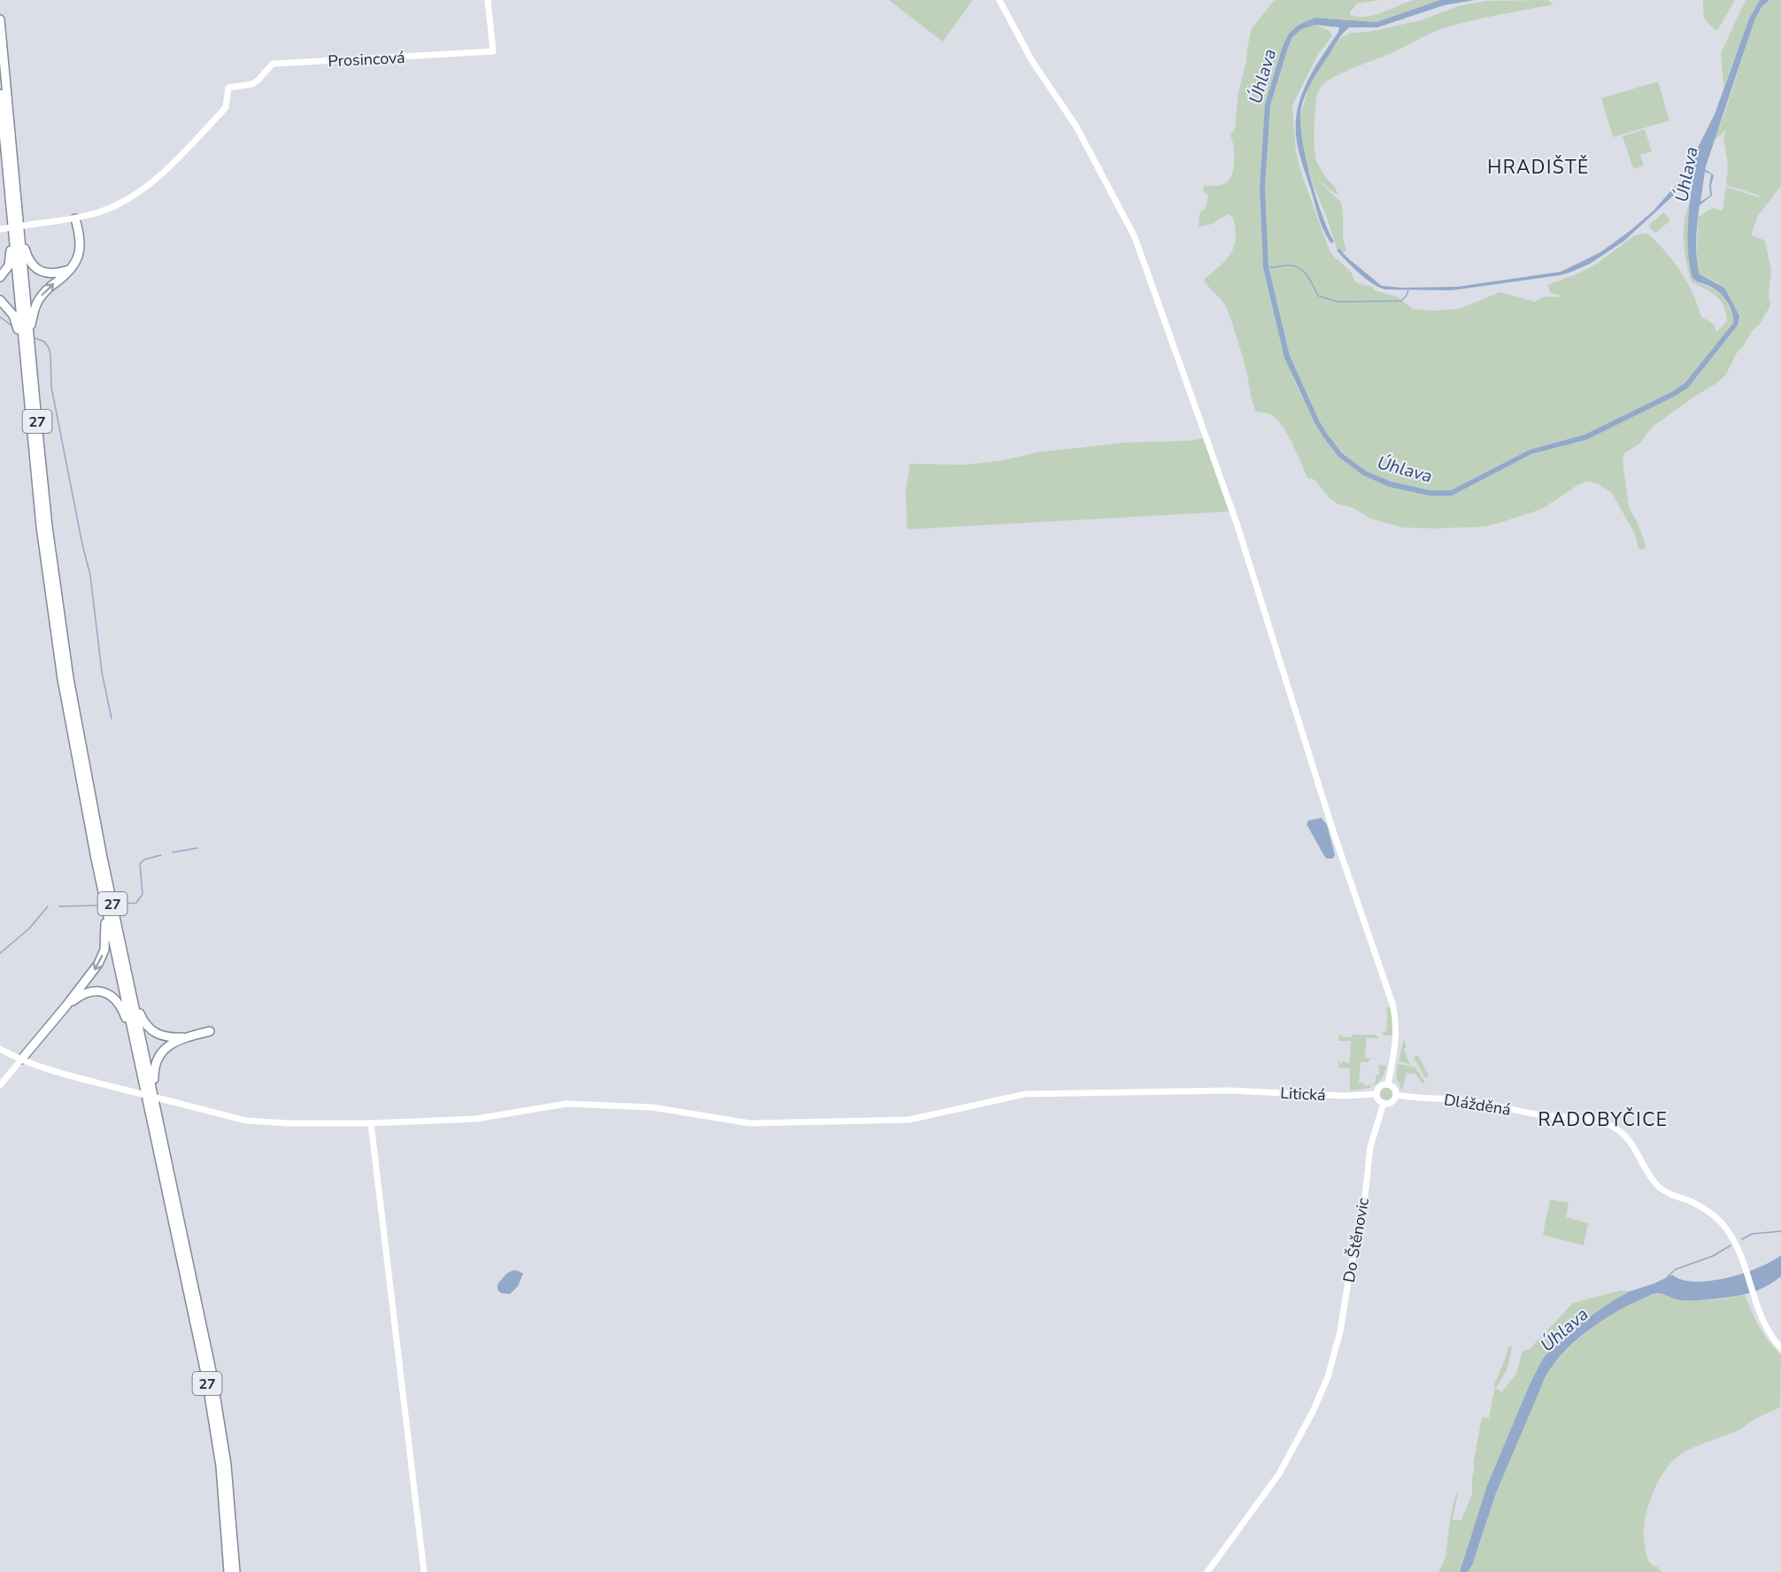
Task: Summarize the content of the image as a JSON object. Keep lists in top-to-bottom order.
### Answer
{
  "streets": {
    "highway": ["27"],
    "street": [
      "Prosincová",
      "Litická",
      "Dlážděná",
      "Do Štěnovic"
    ]
  },
  "crossings": [
    ["Litická", "Dlážděná"],
    ["Litická", "Do Štěnovic"],
    ["Dlážděná", "Do Štěnovic"]
  ],
  "districts": ["HRADIŠTĚ", "RADOBYČICE"],
  "water": ["Úhlava"]
}
